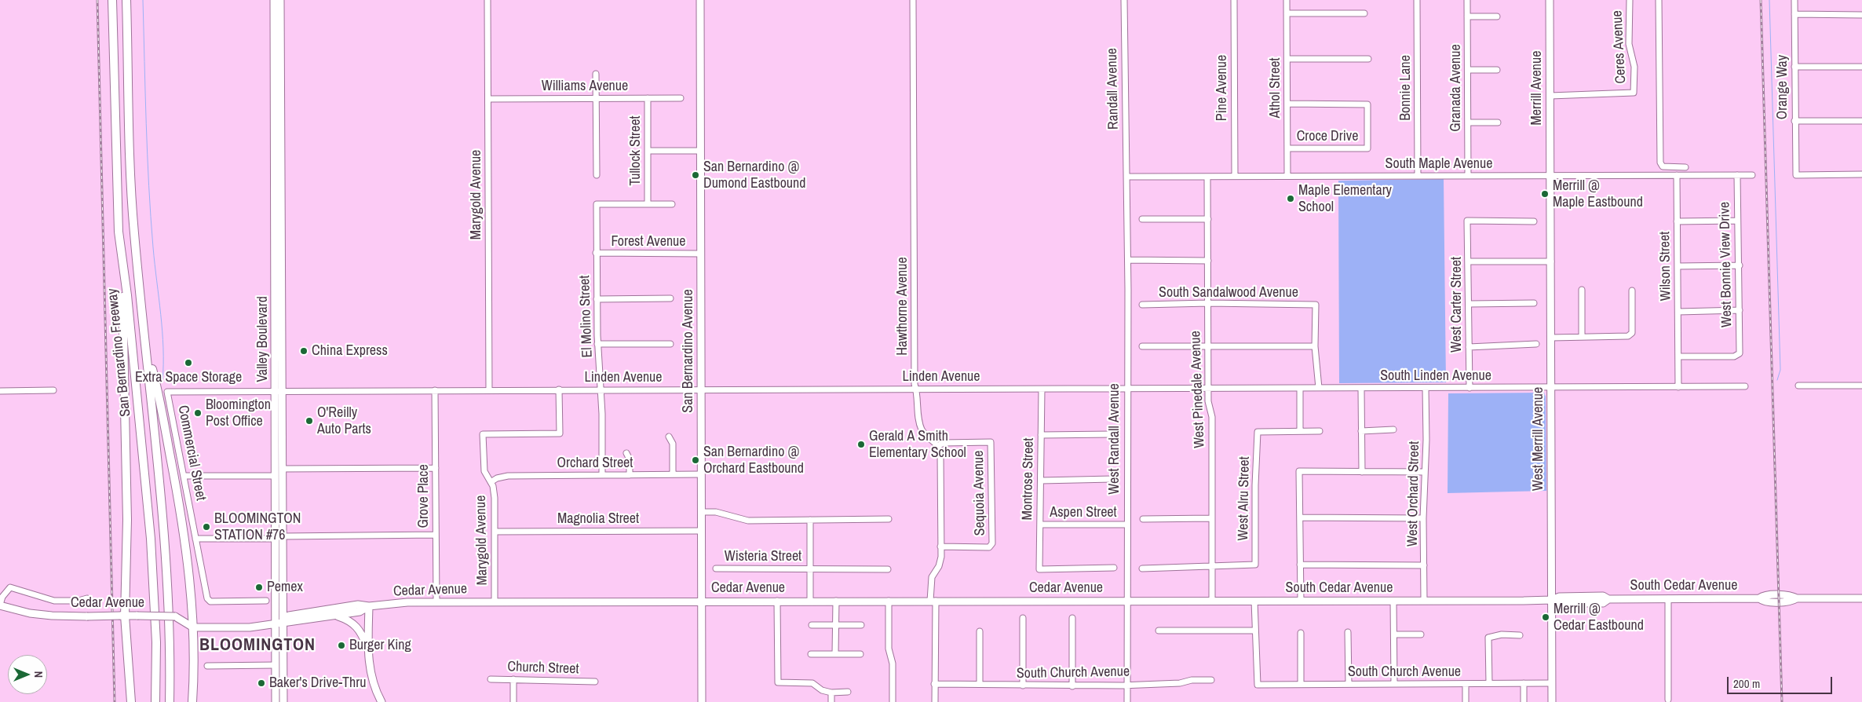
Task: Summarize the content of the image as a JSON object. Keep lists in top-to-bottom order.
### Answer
{
  "streets": {
    "highway": ["San Bernardino Freeway"],
    "main road": [
      "Merrill Avenue",
      "Valley Boulevard",
      "San Bernardino Avenue",
      "West Merrill Avenue",
      "South Cedar Avenue",
      "Cedar Avenue"
    ],
    "street": [
      "Ceres Avenue",
      "Williams Avenue",
      "Orange Way",
      "Pine Avenue",
      "Athol Street",
      "Bonnie Lane",
      "Granada Avenue",
      "Randall Avenue",
      "Croce Drive",
      "Tullock Street",
      "South Maple Avenue",
      "Marygold Avenue",
      "Forest Avenue",
      "West Bonnie View Drive",
      "Wilson Street",
      "South Sandalwood Avenue",
      "West Carter Street",
      "Hawthorne Avenue",
      "El Molino Street",
      "South Linden Avenue",
      "Linden Avenue",
      "West Pinedale Avenue",
      "West Randall Avenue",
      "Commercial Street",
      "Orchard Street",
      "Montrose Street",
      "Sequoia Avenue",
      "West Orchard Street",
      "Grove Place",
      "West Alru Street",
      "Aspen Street",
      "Magnolia Street",
      "Wisteria Street",
      "Church Street",
      "South Church Avenue"
    ]
  },
  "crossings": [
    ["Ceres Avenue", "Merrill Avenue"],
    ["Williams Avenue", "Tullock Street"],
    ["Williams Avenue", "Marygold Avenue"],
    ["Pine Avenue", "South Maple Avenue"],
    ["Athol Street", "Croce Drive"],
    ["Athol Street", "South Maple Avenue"],
    ["Bonnie Lane", "South Maple Avenue"],
    ["Granada Avenue", "South Maple Avenue"],
    ["Merrill Avenue", "South Maple Avenue"],
    ["Merrill Avenue", "West Merrill Avenue"],
    ["Randall Avenue", "South Maple Avenue"],
    ["Randall Avenue", "West Randall Avenue"],
    ["Tullock Street", "El Molino Street"],
    ["South Maple Avenue", "West Bonnie View Drive"],
    ["South Maple Avenue", "Wilson Street"],
    ["South Maple Avenue", "West Pinedale Avenue"],
    ["South Maple Avenue", "West Randall Avenue"],
    ["South Maple Avenue", "West Merrill Avenue"],
    ["Marygold Avenue", "Linden Avenue"],
    ["Marygold Avenue", "Orchard Street"],
    ["Marygold Avenue", "Magnolia Street"],
    ["Marygold Avenue", "Cedar Avenue"],
    ["Forest Avenue", "El Molino Street"],
    ["Forest Avenue", "San Bernardino Avenue"],
    ["West Bonnie View Drive", "Wilson Street"],
    ["Wilson Street", "South Linden Avenue"],
    ["South Sandalwood Avenue", "West Pinedale Avenue"],
    ["West Carter Street", "South Linden Avenue"],
    ["Hawthorne Avenue", "Linden Avenue"],
    ["Hawthorne Avenue", "Sequoia Avenue"],
    ["El Molino Street", "Linden Avenue"],
    ["El Molino Street", "Orchard Street"],
    ["Valley Boulevard", "Linden Avenue"],
    ["Valley Boulevard", "Cedar Avenue"],
    ["San Bernardino Avenue", "Linden Avenue"],
    ["San Bernardino Avenue", "Orchard Street"],
    ["San Bernardino Avenue", "Magnolia Street"],
    ["San Bernardino Avenue", "Cedar Avenue"],
    ["South Linden Avenue", "Linden Avenue"],
    ["South Linden Avenue", "West Pinedale Avenue"],
    ["South Linden Avenue", "West Randall Avenue"],
    ["South Linden Avenue", "West Merrill Avenue"],
    ["South Linden Avenue", "West Orchard Street"],
    ["Linden Avenue", "West Randall Avenue"],
    ["Linden Avenue", "Commercial Street"],
    ["Linden Avenue", "Montrose Street"],
    ["Linden Avenue", "Grove Place"],
    ["West Pinedale Avenue", "West Alru Street"],
    ["West Pinedale Avenue", "South Cedar Avenue"],
    ["West Randall Avenue", "Aspen Street"],
    ["West Randall Avenue", "South Cedar Avenue"],
    ["West Randall Avenue", "Cedar Avenue"],
    ["West Randall Avenue", "South Church Avenue"],
    ["West Merrill Avenue", "South Cedar Avenue"],
    ["West Merrill Avenue", "South Church Avenue"],
    ["Montrose Street", "Aspen Street"],
    ["West Orchard Street", "South Cedar Avenue"],
    ["Grove Place", "Cedar Avenue"],
    ["South Cedar Avenue", "Cedar Avenue"]
  ],
  "districts": ["BLOOMINGTON"],
  "places": [
    "San Bernardino @ Dumond Eastbound",
    "Merrill @ Maple Eastbound",
    "Maple Elementary School",
    "China Express",
    "Extra Space Storage",
    "Bloomington Post Office",
    "O'Reilly Auto Parts",
    "Gerald A Smith Elementary School",
    "San Bernardino @ Orchard Eastbound",
    "BLOOMINGTON STATION #76",
    "Pemex",
    "Merrill @ Cedar Eastbound",
    "Burger King",
    "Baker's Drive-Thru"
  ],
  "scale_bar": "200 m",
  "north": "right"
}
